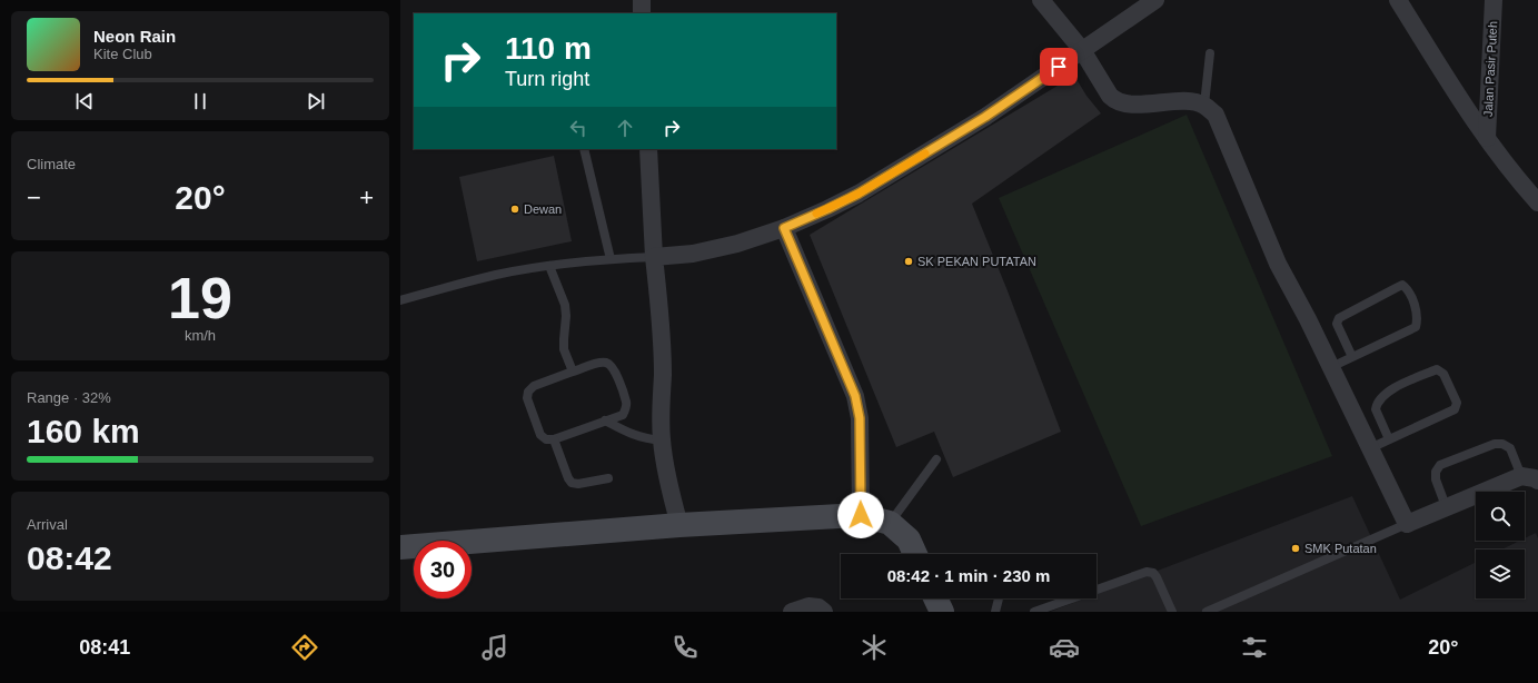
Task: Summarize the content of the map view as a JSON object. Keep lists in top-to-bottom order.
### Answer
{
  "streets": {
    "street": ["Jalan Pasir Puteh"]
  },
  "places": ["Dewan", "SK PEKAN PUTATAN", "SMK Putatan"],
  "page": {
    "turn": ["110 m", "Turn right"],
    "song": ["Neon Rain", "Kite Club"],
    "tile": [
      "Climate",
      ["19", "km/h"],
      ["Range · 32%", "160 km"],
      ["Arrival", "08:42"]
    ],
    "heat": ["−", "20°", "+"],
    "limit": "30",
    "trip": "08:42 · 1 min · 230 m",
    "tabs": ["08:41", "20°"]
  }
}
